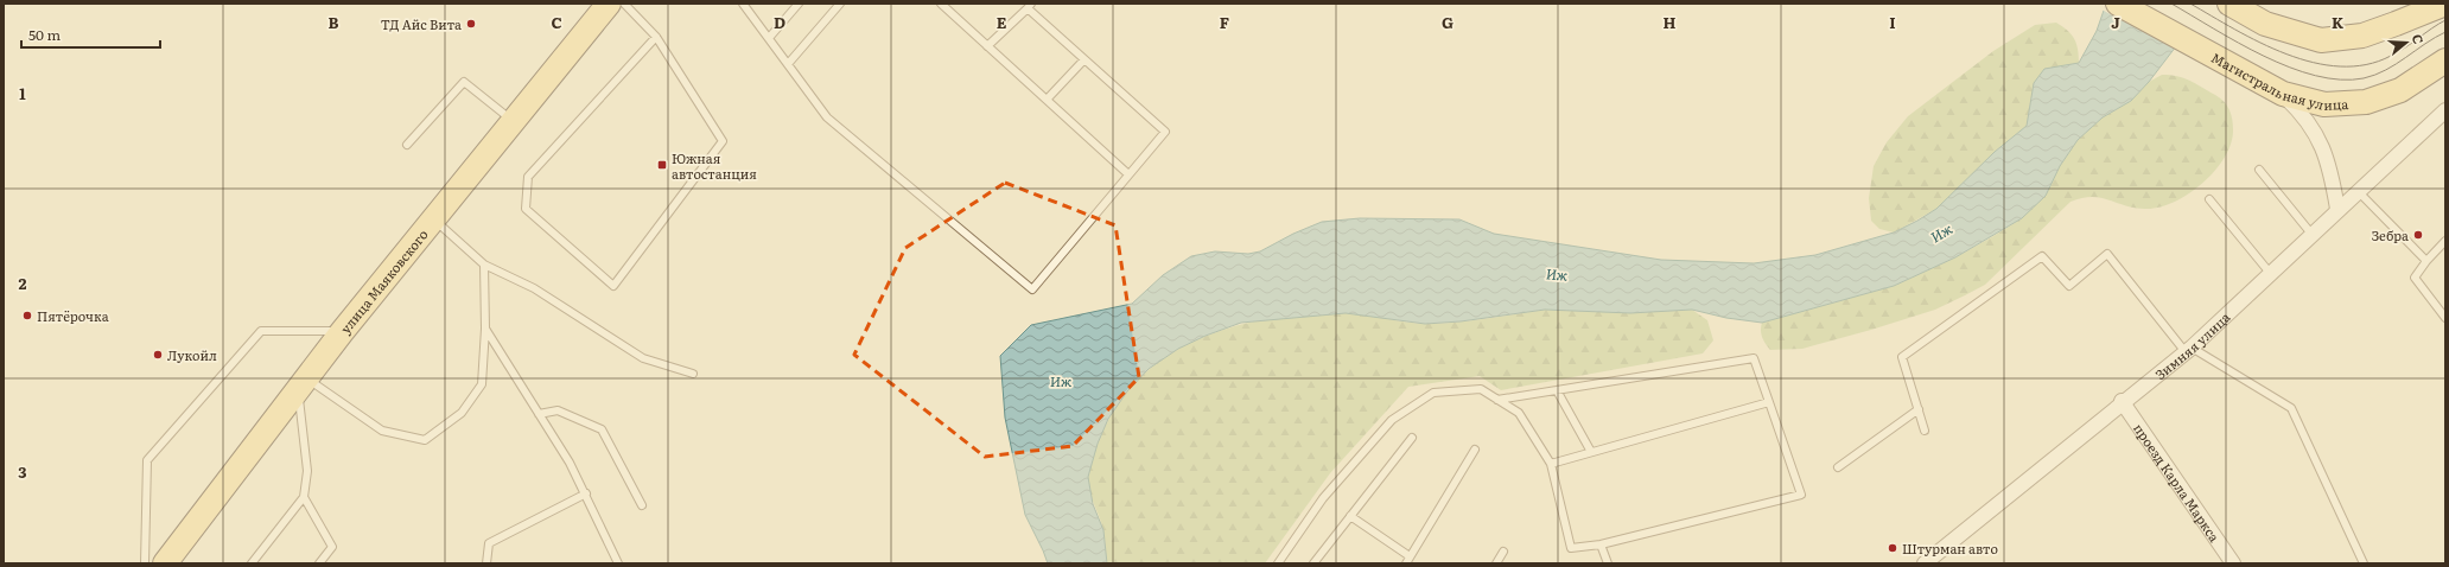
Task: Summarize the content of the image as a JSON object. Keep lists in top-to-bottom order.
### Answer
{
  "streets": {
    "main road": ["Магистральная улица", "улица Маяковского"],
    "street": ["Зимняя улица", "проезд Карла Маркса"]
  },
  "crossings": [
    ["Зимняя улица", "проезд Карла Маркса"]
  ],
  "water": ["Иж"],
  "places": {
    "other": [
      "ТД Айс Вита",
      "Зебра",
      "Пятёрочка",
      "Лукойл",
      "Штурман авто"
    ],
    "transit": ["Южная автостанция"]
  },
  "scale_bar": "50 m",
  "north": "right",
  "grid": {
    "columns": [
      "B",
      "C",
      "D",
      "E",
      "F",
      "G",
      "H",
      "I",
      "J",
      "K"
    ],
    "rows": ["1", "2", "3"]
  }
}
